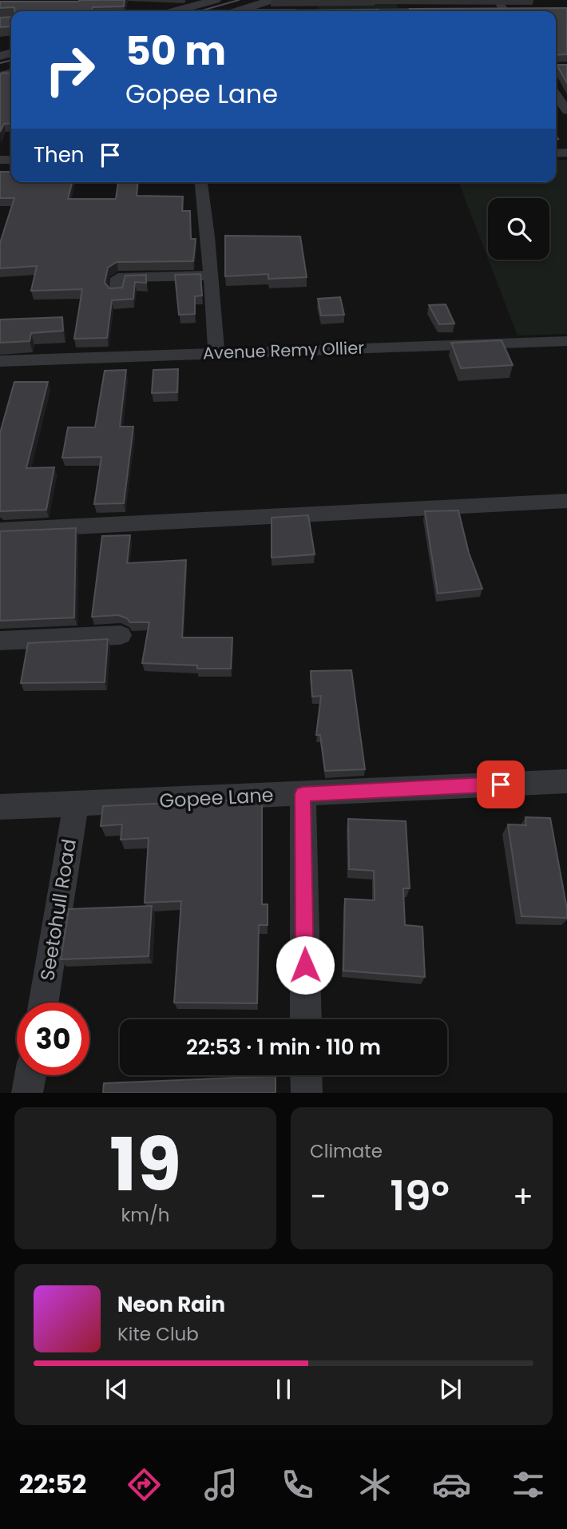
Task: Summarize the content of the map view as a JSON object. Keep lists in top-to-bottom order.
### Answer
{
  "streets": {
    "street": ["Avenue Remy Ollier", "Gopee Lane", "Seetohull Road"]
  },
  "crossings": [
    ["Gopee Lane", "Seetohull Road"]
  ],
  "page": {
    "turn": ["50 m", "Gopee Lane"],
    "then": "Then",
    "limit": "30",
    "trip": "22:53 · 1 min · 110 m",
    "tile": [
      ["19", "km/h"],
      "Climate"
    ],
    "heat": ["−", "19°", "+"],
    "song": ["Neon Rain", "Kite Club"],
    "tabs": "22:52"
  }
}
